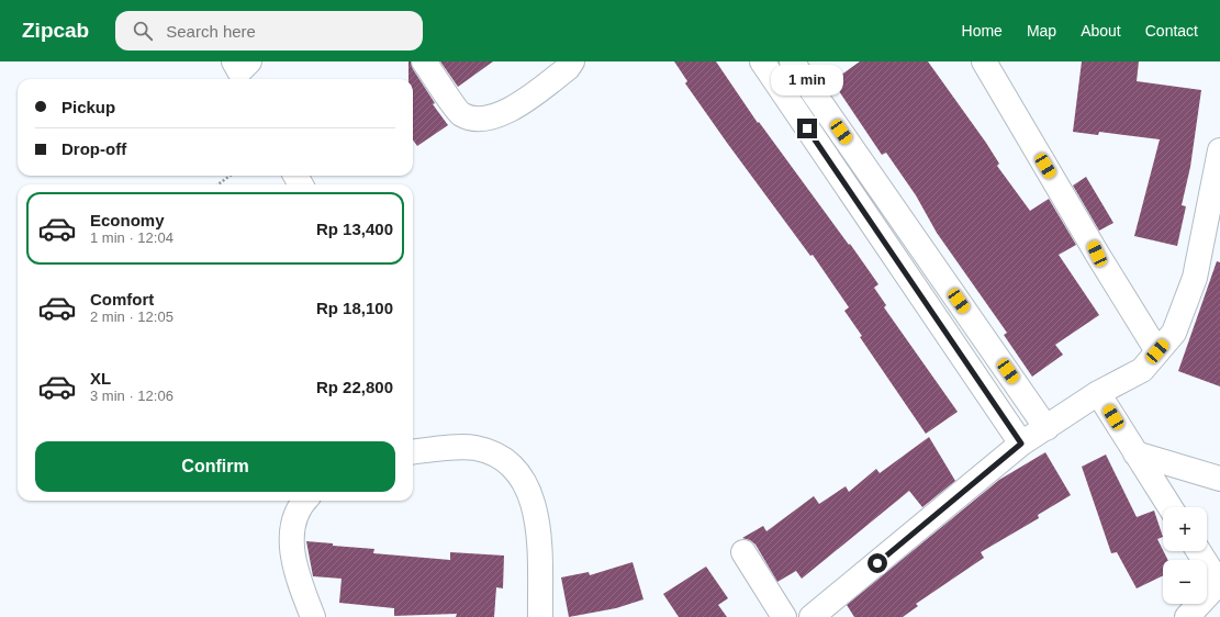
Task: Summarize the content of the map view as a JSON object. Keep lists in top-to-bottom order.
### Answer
{
  "page": {
    "header": "Zipcab",
    "search": "Search here",
    "nav": [
      "Home",
      "Map",
      "About",
      "Contact"
    ],
    "bubble": "1 min",
    "banner": ["Pickup", "Drop-off"],
    "list": [
      {
        "name": "Economy",
        "note": "1 min · 12:04",
        "value": "Rp 13,400"
      },
      {
        "name": "Comfort",
        "note": "2 min · 12:05",
        "value": "Rp 18,100"
      },
      {
        "name": "XL",
        "note": "3 min · 12:06",
        "value": "Rp 22,800"
      }
    ],
    "buttons": "Confirm",
    "map_buttons": ["+", "−"]
  }
}
